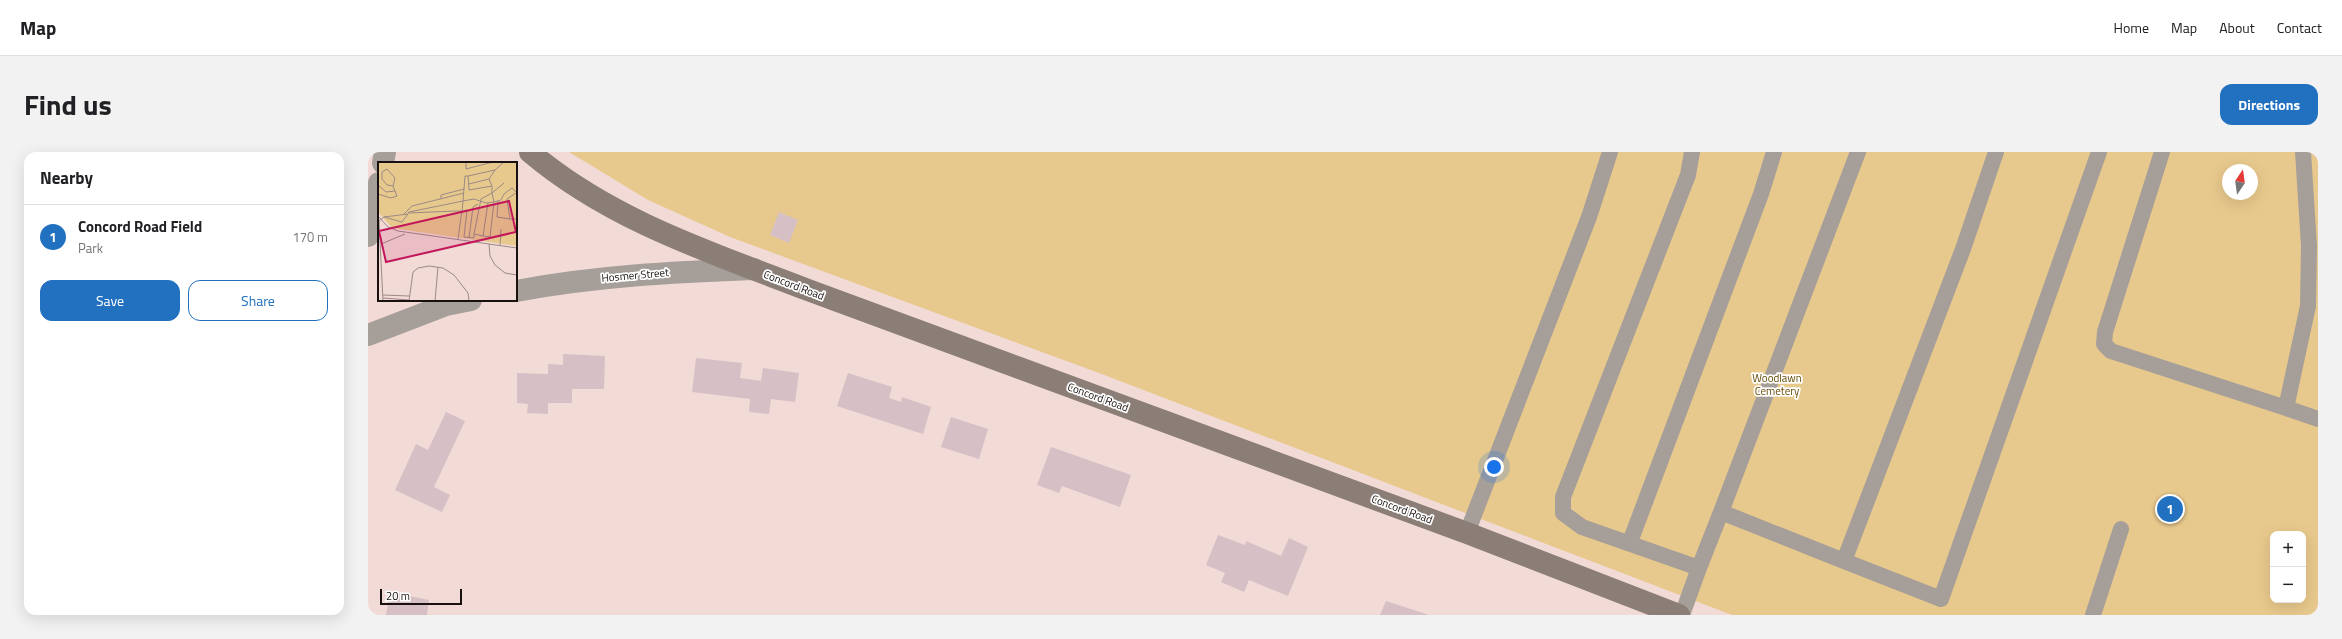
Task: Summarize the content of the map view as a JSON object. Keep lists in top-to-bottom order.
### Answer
{
  "streets": {
    "street": ["Hosmer Street", "Concord Road"]
  },
  "crossings": [
    ["Hosmer Street", "Concord Road"]
  ],
  "parks": ["Woodlawn Cemetery"],
  "scale_bar": "20 m",
  "north": "top",
  "page": {
    "header": "Map",
    "nav": [
      "Home",
      "Map",
      "About",
      "Contact"
    ],
    "title": "Find us",
    "buttons": [
      "Directions",
      ["Save", "Share"]
    ],
    "heading": "Nearby",
    "list": [
      {
        "mark": "1",
        "name": "Concord Road Field",
        "note": "Park",
        "value": "170 m"
      }
    ],
    "pins": "1",
    "map_buttons": ["+", "−"],
    "scale": "20 m"
  }
}
